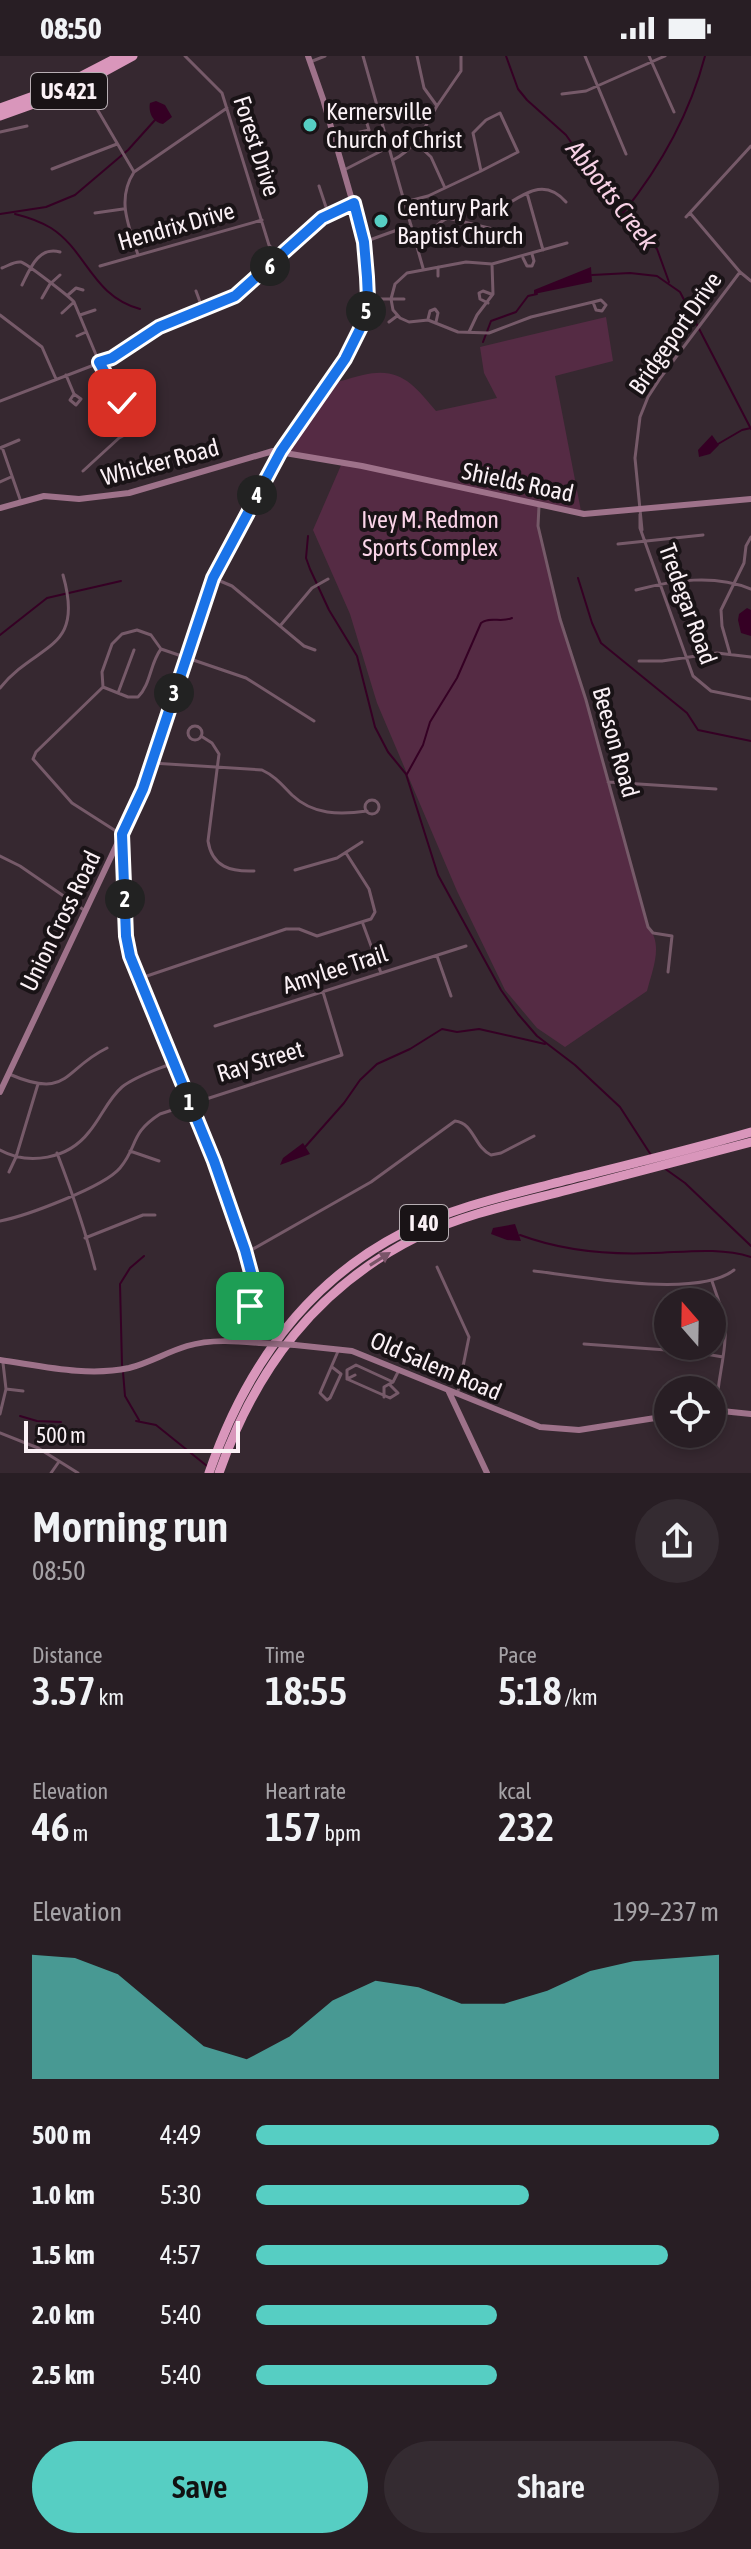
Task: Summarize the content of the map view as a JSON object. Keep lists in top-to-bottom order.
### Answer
{
  "streets": {
    "highway": ["US 421", "I 40"],
    "street": [
      "Forest Drive",
      "Hendrix Drive",
      "Bridgeport Drive",
      "Whicker Road",
      "Shields Road",
      "Tredegar Road",
      "Beeson Road",
      "Union Cross Road",
      "Amylee Trail",
      "Ray Street",
      "Old Salem Road"
    ]
  },
  "crossings": [
    ["Forest Drive", "Hendrix Drive"],
    ["Bridgeport Drive", "Shields Road"],
    ["Bridgeport Drive", "Tredegar Road"],
    ["Whicker Road", "Shields Road"],
    ["Whicker Road", "Union Cross Road"],
    ["Shields Road", "Tredegar Road"],
    ["Shields Road", "Beeson Road"],
    ["Shields Road", "Union Cross Road"],
    ["Amylee Trail", "Ray Street"]
  ],
  "water": ["Abbotts Creek"],
  "parks": ["Ivey M. Redmon Sports Complex"],
  "places": ["Kernersville Church of Christ", "Century Park Baptist Church"],
  "scale_bar": "500 m",
  "north": "top",
  "page": {
    "status": "08:50",
    "pins": [
      "6",
      "5",
      "4",
      "3",
      "2",
      "1"
    ],
    "scale": "500 m",
    "heading": ["Morning run", "08:50"],
    "stats": [
      ["Distance", "3.57 km"],
      ["Time", "18:55"],
      ["Pace", "5:18 /km"],
      ["Elevation", "46 m"],
      ["Heart rate", "157 bpm"],
      ["kcal", "232"]
    ],
    "chart": ["Elevation", "199–237 m"],
    "list": [
      {
        "name": "500 m",
        "note": "4:49"
      },
      {
        "name": "1.0 km",
        "note": "5:30"
      },
      {
        "name": "1.5 km",
        "note": "4:57"
      },
      {
        "name": "2.0 km",
        "note": "5:40"
      },
      {
        "name": "2.5 km",
        "note": "5:40"
      }
    ],
    "buttons": ["Save", "Share"]
  }
}
